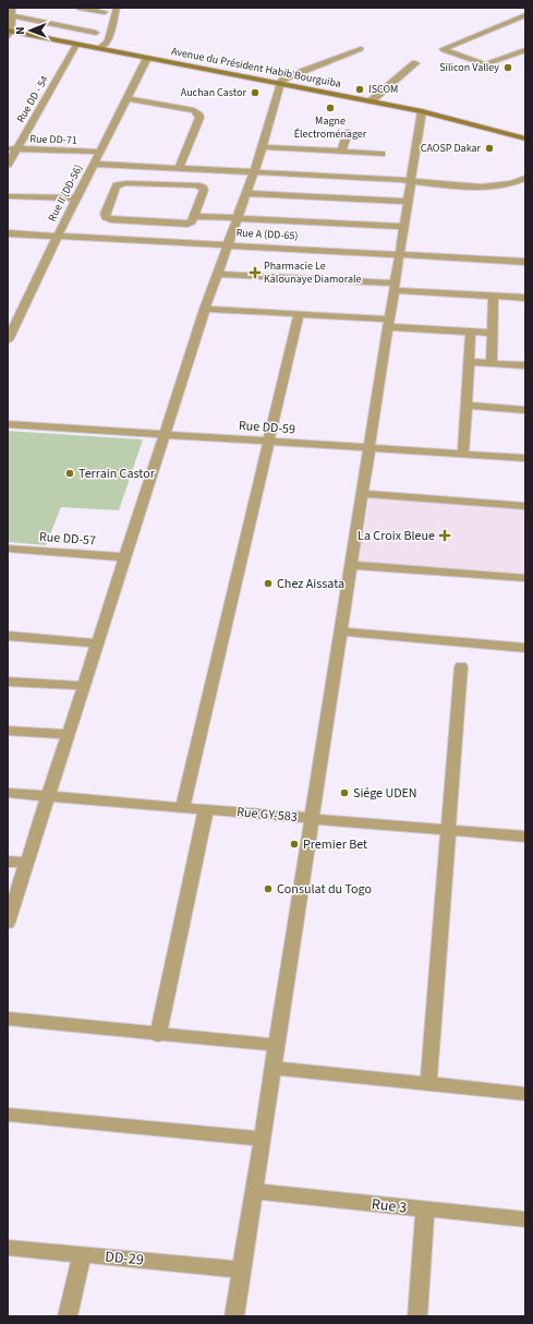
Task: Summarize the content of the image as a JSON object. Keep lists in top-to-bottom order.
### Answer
{
  "streets": {
    "main road": ["Avenue du Président Habib Bourguiba"],
    "street": [
      "Rue DD - 54",
      "Rue DD-71",
      "Rue II (DD-56)",
      "Rue A (DD-65)",
      "Rue DD-59",
      "Rue DD-57",
      "Rue GY-583",
      "Rue 3",
      "DD-29"
    ]
  },
  "crossings": [
    ["Avenue du Président Habib Bourguiba", "Rue DD - 54"],
    ["Avenue du Président Habib Bourguiba", "Rue II (DD-56)"],
    ["Rue DD - 54", "Rue DD-71"],
    ["Rue DD-71", "Rue II (DD-56)"],
    ["Rue II (DD-56)", "Rue A (DD-65)"]
  ],
  "places": {
    "other": [
      "Silicon Valley",
      "ISCOM",
      "Auchan Castor",
      "Magne Électroménager",
      "CAOSP Dakar",
      "Terrain Castor",
      "Chez Aissata",
      "Siége UDEN",
      "Premier Bet",
      "Consulat du Togo"
    ],
    "health": ["Pharmacie Le Kalounaye Diamorale", "La Croix Bleue"]
  },
  "north": "left"
}
